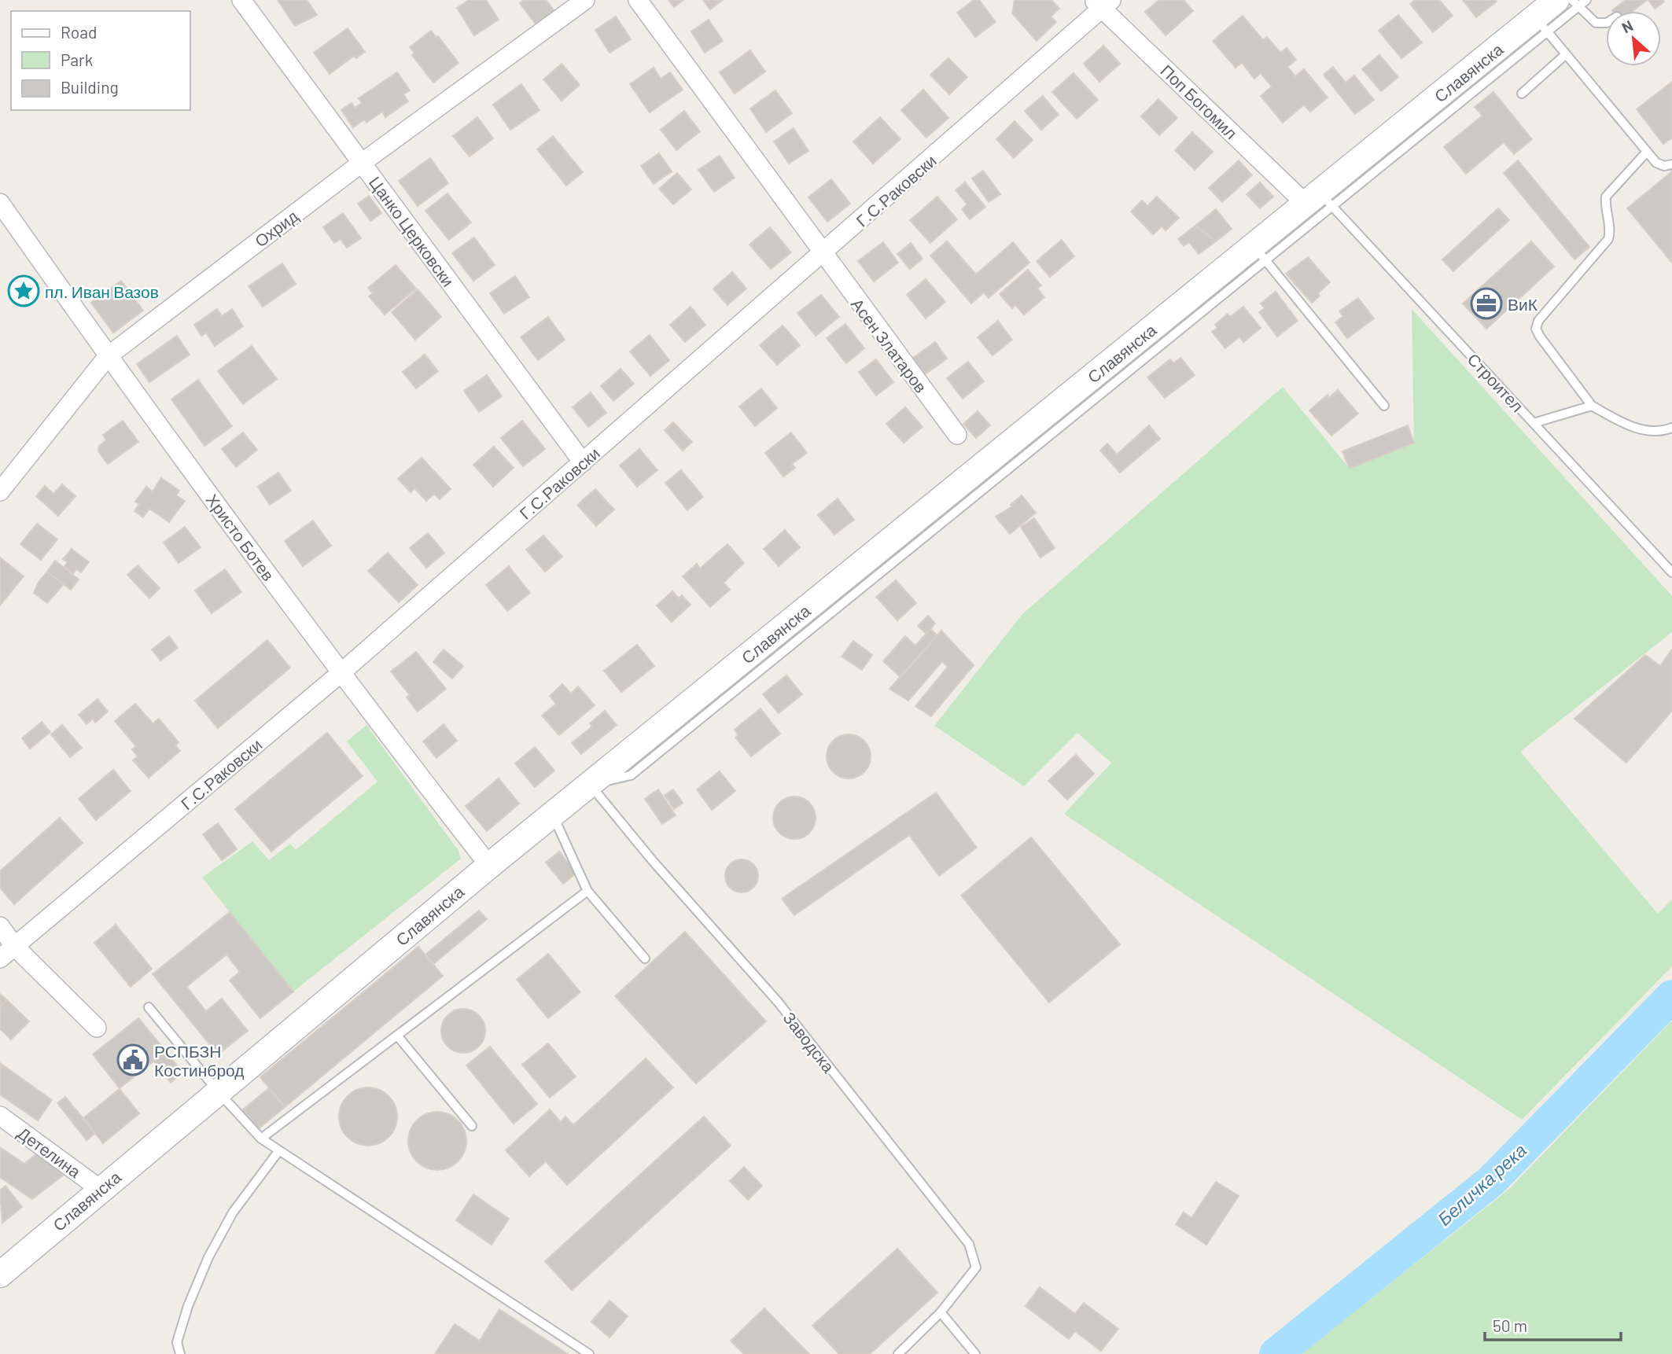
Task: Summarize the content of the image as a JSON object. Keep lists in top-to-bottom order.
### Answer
{
  "streets": {
    "street": [
      "Славянска",
      "Поп Богомил",
      "Г.С.Раковски",
      "Охрид",
      "Цанко Церковски",
      "Асен Златаров",
      "Христо Ботев",
      "Детелина"
    ],
    "lane": ["Строител", "Заводска"]
  },
  "crossings": [
    ["Славянска", "Поп Богомил"],
    ["Славянска", "Строител"],
    ["Славянска", "Христо Ботев"],
    ["Славянска", "Заводска"],
    ["Славянска", "Детелина"],
    ["Поп Богомил", "Г.С.Раковски"],
    ["Поп Богомил", "Строител"],
    ["Г.С.Раковски", "Цанко Церковски"],
    ["Г.С.Раковски", "Асен Златаров"],
    ["Г.С.Раковски", "Христо Ботев"],
    ["Охрид", "Цанко Церковски"],
    ["Охрид", "Христо Ботев"]
  ],
  "water": ["Беличка река"],
  "places": {
    "place": ["пл. Иван Вазов"],
    "office": ["ВиК"],
    "public building": ["РСПБЗН Костинброд"]
  },
  "legend": ["Road", "Park", "Building"],
  "scale_bar": "50 m",
  "north": "top left"
}
